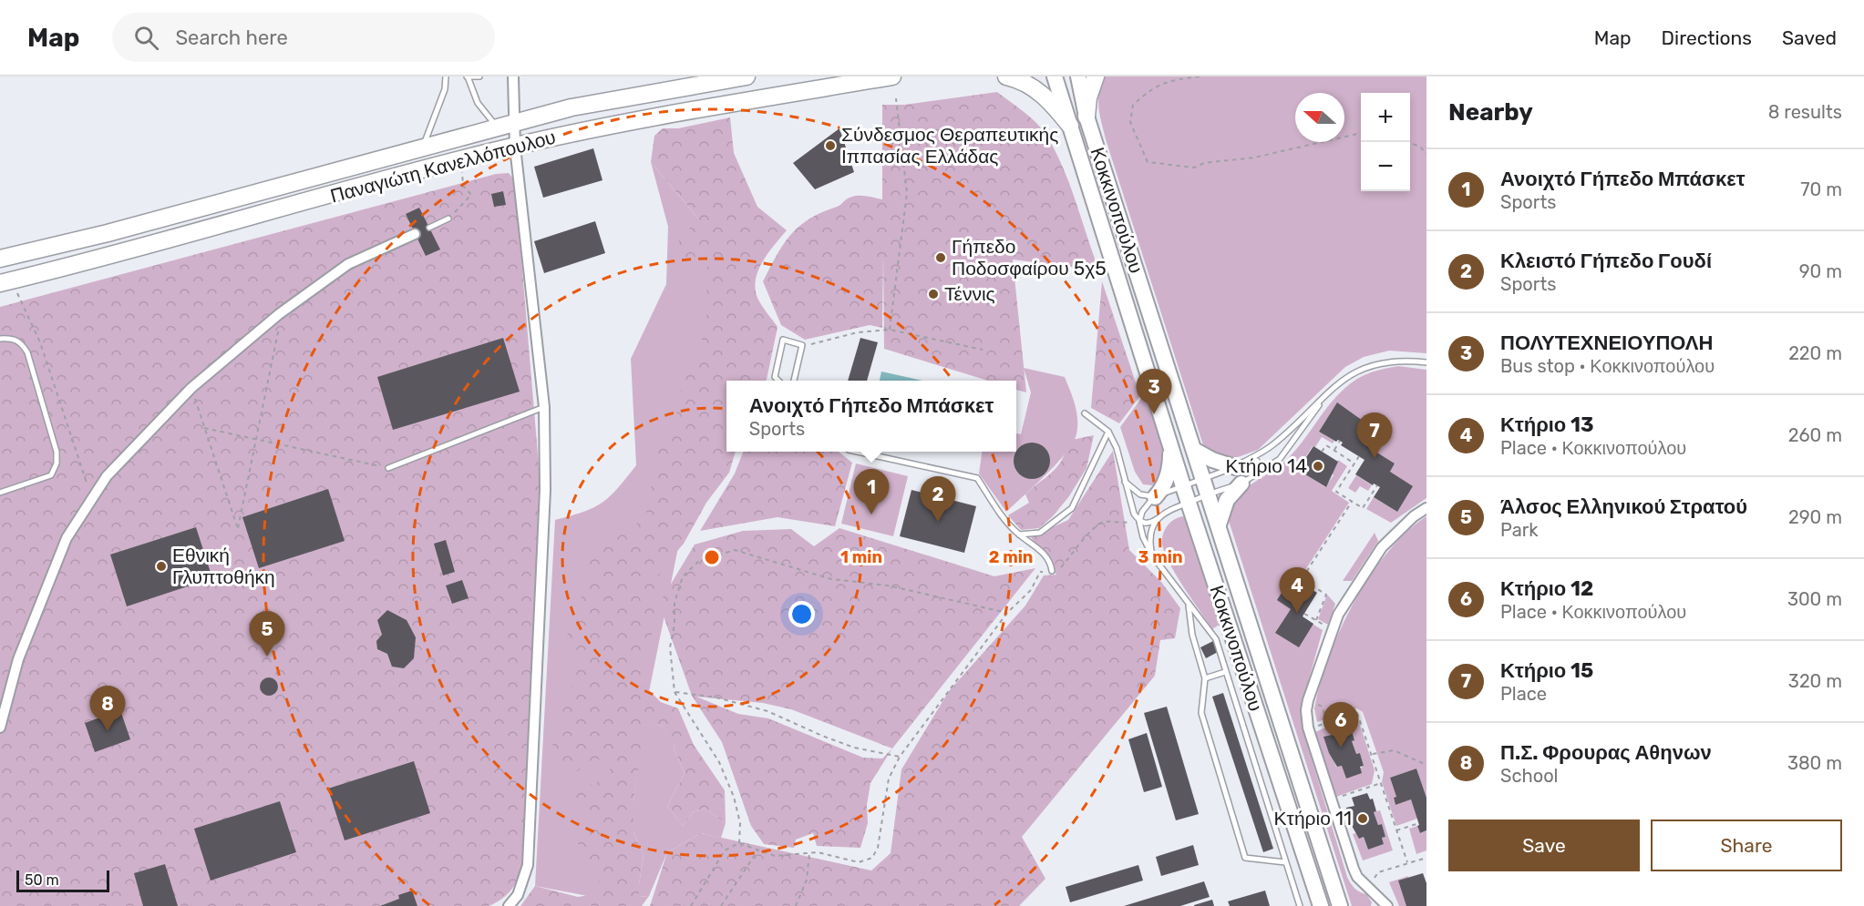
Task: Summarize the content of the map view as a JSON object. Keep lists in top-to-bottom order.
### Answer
{
  "streets": {
    "main road": ["Παναγιώτη Κανελλόπουλου", "Κοκκινοπούλου"]
  },
  "places": [
    "Σύνδεσμος Θεραπευτικής Ιππασίας Ελλάδας",
    "Γήπεδο Ποδοσφαίρου 5χ5",
    "Τέννις",
    "Κτήριο 14",
    "Εθνική Γλυπτοθήκη",
    "Κτήριο 11"
  ],
  "scale_bar": "50 m",
  "north": "left",
  "page": {
    "header": "Map",
    "search": "Search here",
    "nav": ["Map", "Directions", "Saved"],
    "heading": ["Nearby", "8 results"],
    "map_buttons": ["+", "−"],
    "list": [
      {
        "mark": "1",
        "name": "Ανοιχτό Γήπεδο Μπάσκετ",
        "note": "Sports",
        "value": "70 m"
      },
      {
        "mark": "2",
        "name": "Κλειστό Γήπεδο Γουδί",
        "note": "Sports",
        "value": "90 m"
      },
      {
        "mark": "3",
        "name": "ΠΟΛΥΤΕΧΝΕΙΟΥΠΟΛΗ",
        "note": "Bus stop · Κοκκινοπούλου",
        "value": "220 m"
      },
      {
        "mark": "4",
        "name": "Κτήριο 13",
        "note": "Place · Κοκκινοπούλου",
        "value": "260 m"
      },
      {
        "mark": "5",
        "name": "Άλσος Ελληνικού Στρατού",
        "note": "Park",
        "value": "290 m"
      },
      {
        "mark": "6",
        "name": "Κτήριο 12",
        "note": "Place · Κοκκινοπούλου",
        "value": "300 m"
      },
      {
        "mark": "7",
        "name": "Κτήριο 15",
        "note": "Place",
        "value": "320 m"
      },
      {
        "mark": "8",
        "name": "Π.Σ. Φρουρας Αθηνων",
        "note": "School",
        "value": "380 m"
      }
    ],
    "pins": [
      "3",
      "7",
      "1",
      "2",
      "4",
      "5",
      "8",
      "6"
    ],
    "popup": ["Ανοιχτό Γήπεδο Μπάσκετ", "Sports"],
    "buttons": ["Save", "Share"],
    "scale": "50 m"
  },
  "rings": ["1 min", "2 min", "3 min"]
}
